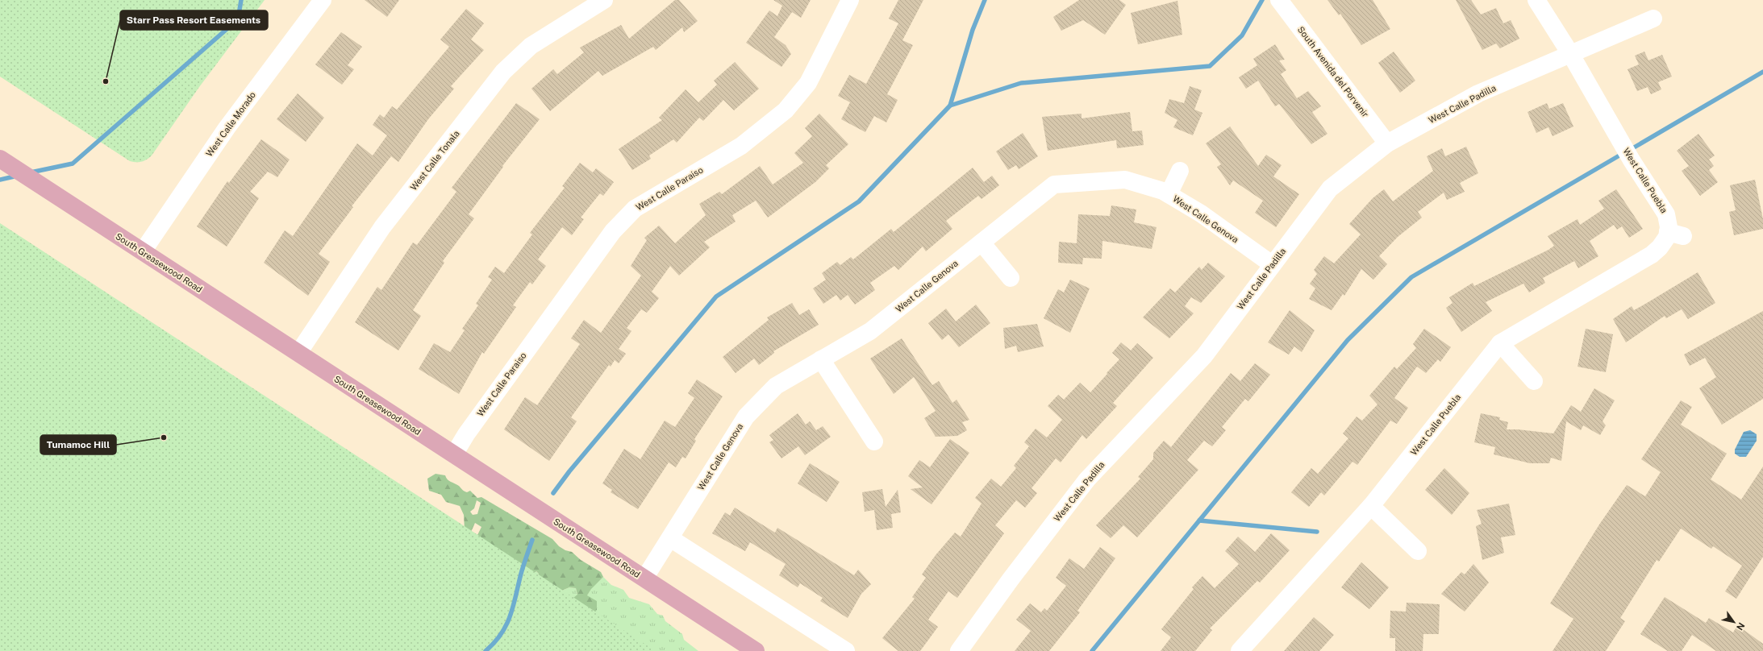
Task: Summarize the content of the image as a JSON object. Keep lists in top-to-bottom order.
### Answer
{
  "streets": {
    "main road": ["South Greasewood Road"],
    "street": [
      "South Avenida del Porvenir",
      "West Calle Padilla",
      "West Calle Morado",
      "West Calle Tonala",
      "West Calle Puebla",
      "West Calle Paraiso",
      "West Calle Genova"
    ]
  },
  "crossings": [
    ["South Avenida del Porvenir", "West Calle Padilla"],
    ["West Calle Padilla", "West Calle Puebla"],
    ["West Calle Padilla", "West Calle Genova"],
    ["West Calle Morado", "South Greasewood Road"],
    ["West Calle Tonala", "South Greasewood Road"],
    ["West Calle Paraiso", "South Greasewood Road"],
    ["West Calle Genova", "South Greasewood Road"]
  ],
  "places": ["Starr Pass Resort Easements", "Tumamoc Hill"],
  "north": "bottom right"
}
